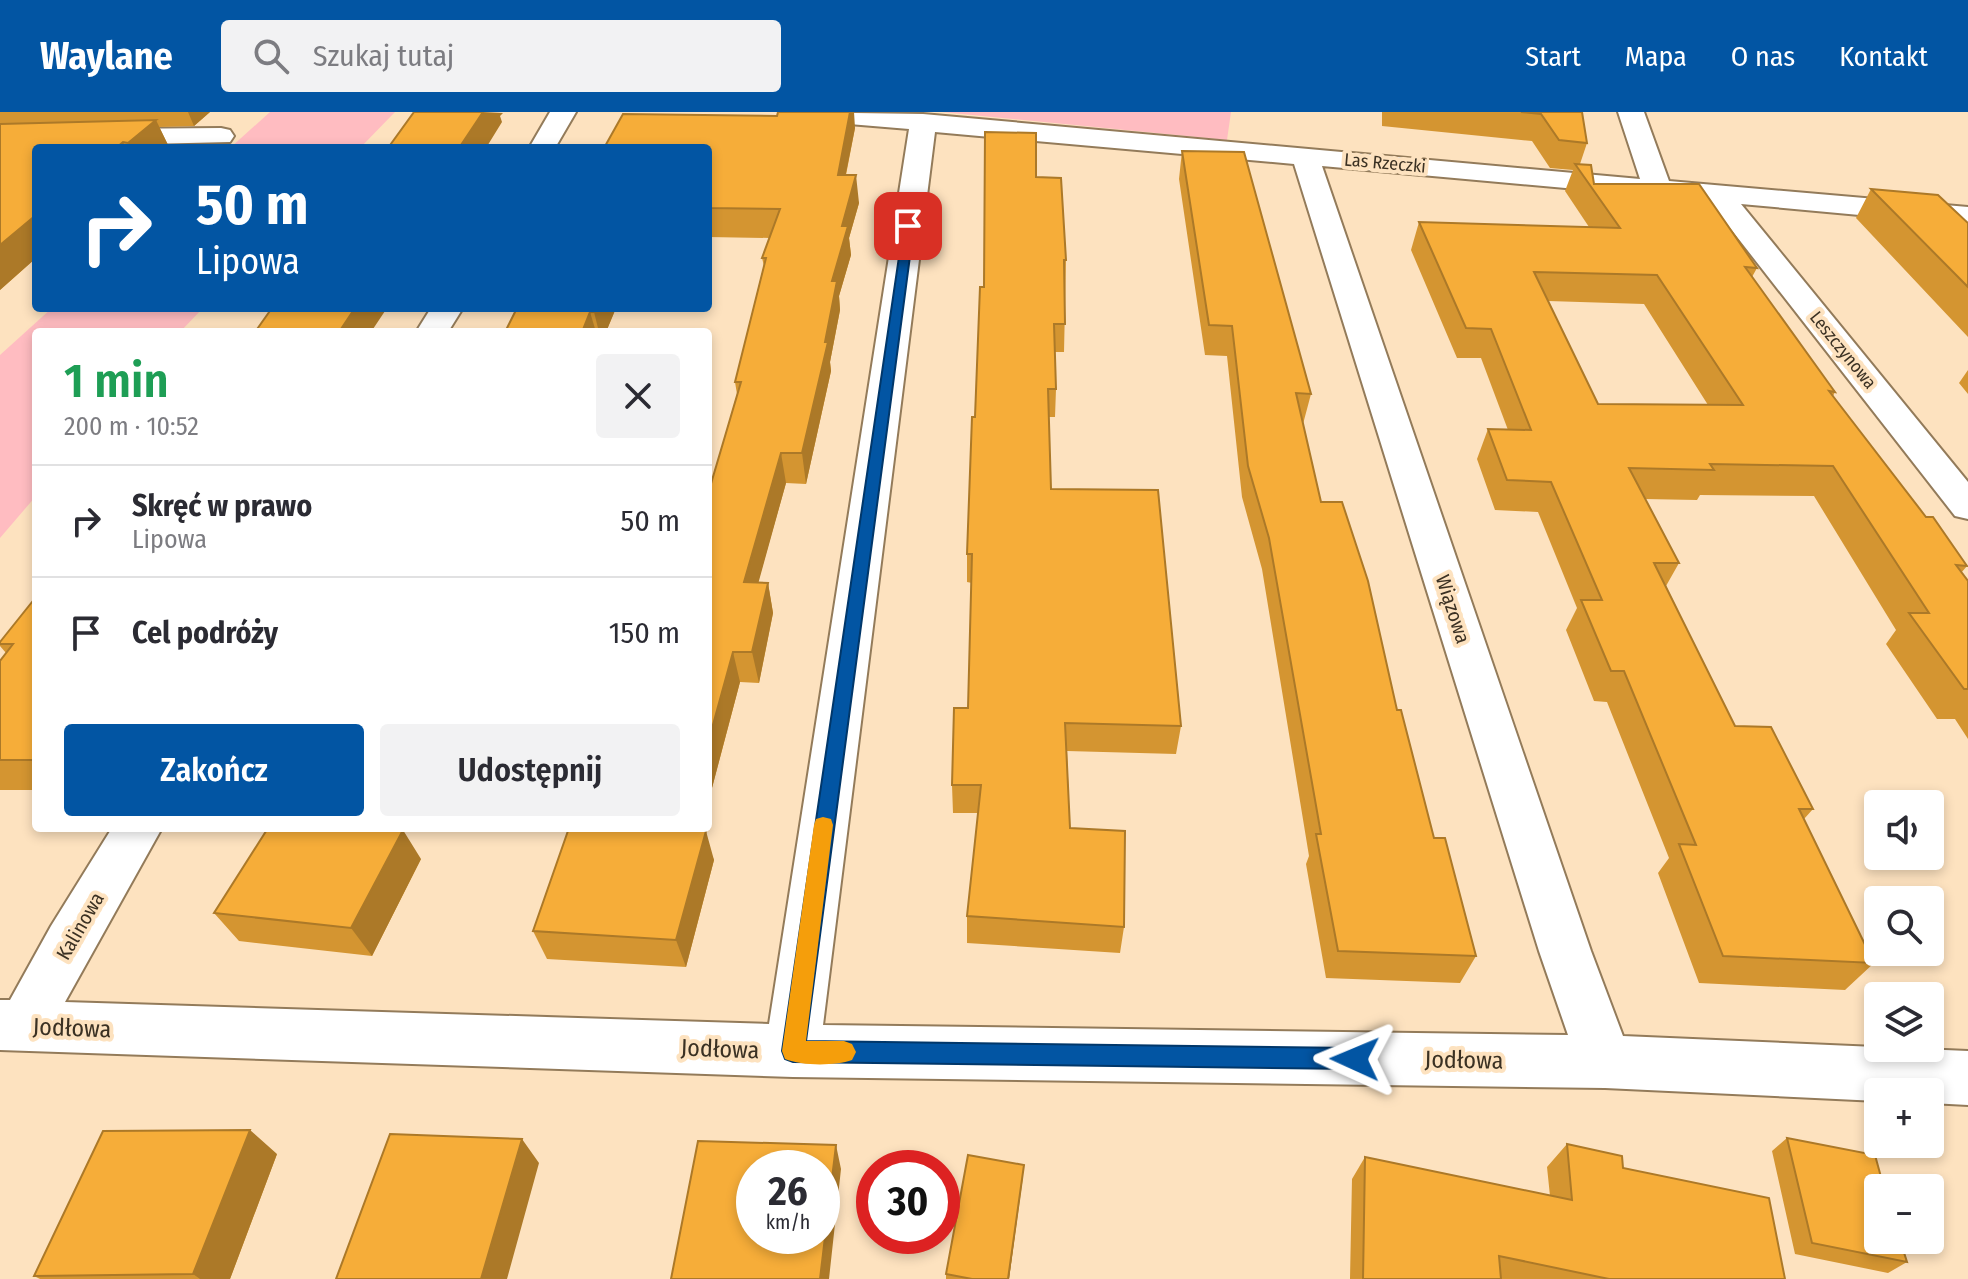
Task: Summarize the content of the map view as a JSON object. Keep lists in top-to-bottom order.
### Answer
{
  "streets": {
    "street": [
      "Las Rzeczki",
      "Leszczynowa",
      "Wiązowa",
      "Kalinowa",
      "Jodłowa"
    ]
  },
  "crossings": [
    ["Las Rzeczki", "Leszczynowa"],
    ["Las Rzeczki", "Wiązowa"],
    ["Wiązowa", "Jodłowa"],
    ["Kalinowa", "Jodłowa"]
  ],
  "page": {
    "header": "Waylane",
    "search": "Szukaj tutaj",
    "nav": [
      "Start",
      "Mapa",
      "O nas",
      "Kontakt"
    ],
    "turn": ["50 m", "Lipowa"],
    "heading": ["1 min", "200 m · 10:52"],
    "list": [
      {
        "name": "Skręć w prawo",
        "note": "Lipowa",
        "value": "50 m"
      },
      {
        "name": "Cel podróży",
        "value": "150 m"
      }
    ],
    "buttons": ["Zakończ", "Udostępnij"],
    "map_buttons": ["+", "−"],
    "speed": "26 km/h",
    "limit": "30"
  }
}
